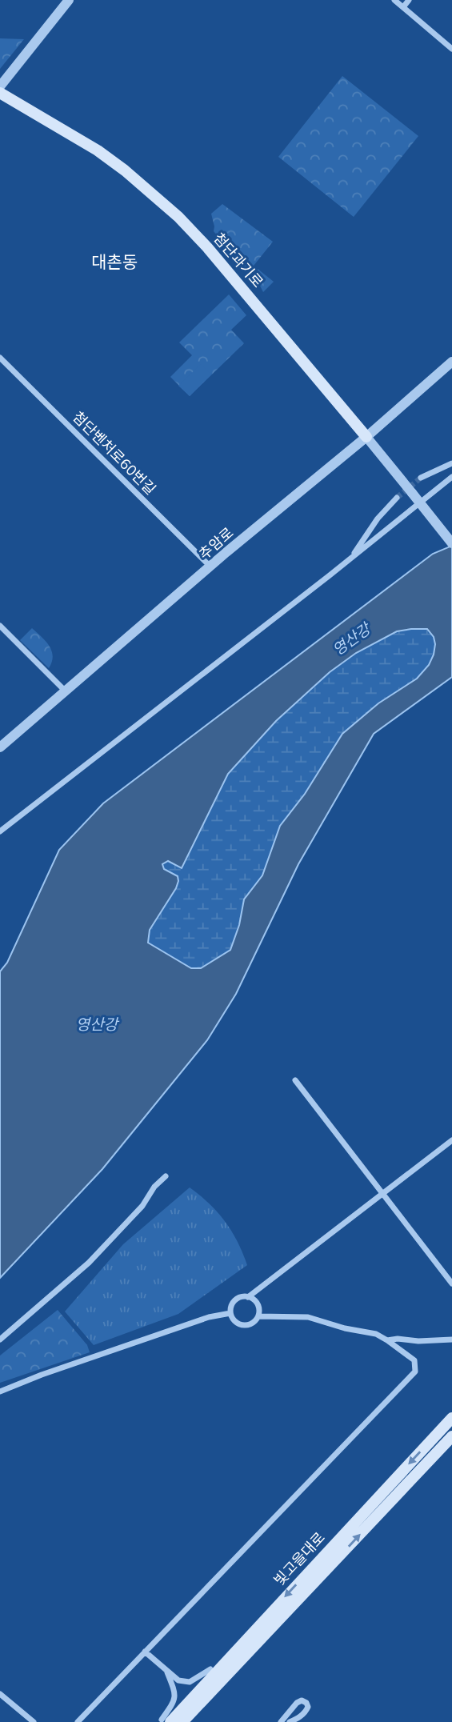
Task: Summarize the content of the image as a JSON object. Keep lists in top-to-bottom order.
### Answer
{
  "streets": {
    "main road": ["첨단과기로", "빛고을대로"],
    "street": ["첨단벤처로60번길", "추암로"]
  },
  "crossings": [
    ["첨단과기로", "추암로"],
    ["첨단벤처로60번길", "추암로"]
  ],
  "districts": ["대촌동"],
  "water": ["영산강"]
}
